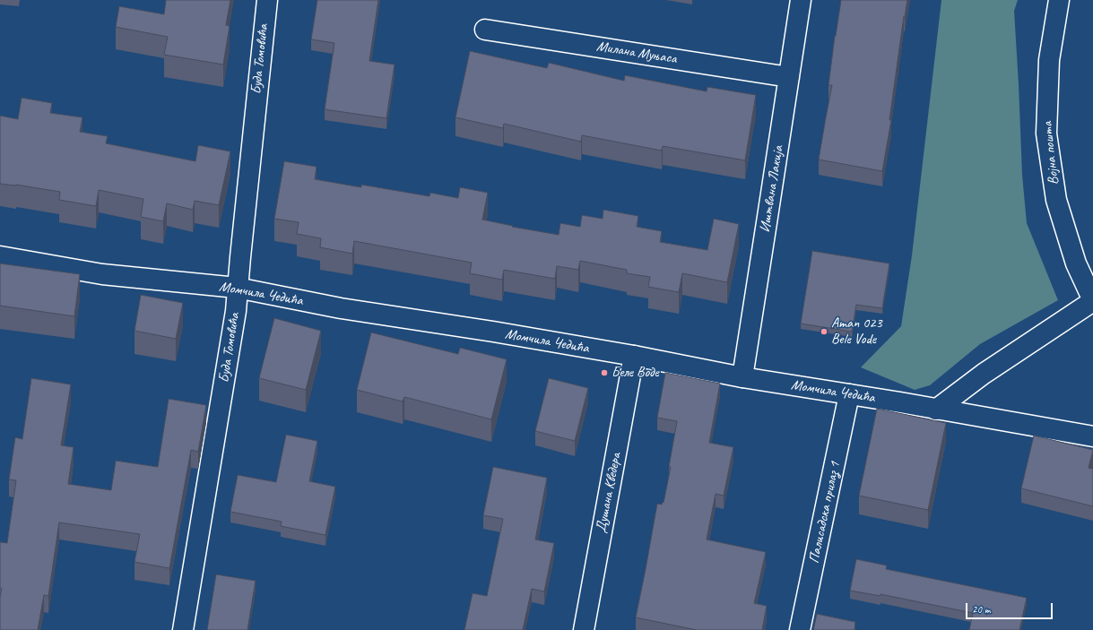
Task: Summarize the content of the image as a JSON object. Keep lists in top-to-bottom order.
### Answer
{
  "streets": {
    "street": [
      "Милана Муњаса",
      "Буда Томовића",
      "Војна пошта",
      "Иштвана Лакија",
      "Момчила Чедића",
      "Душана Кведера",
      "Палисадска прилаз 1"
    ]
  },
  "crossings": [
    ["Милана Муњаса", "Иштвана Лакија"],
    ["Буда Томовића", "Момчила Чедића"],
    ["Војна пошта", "Момчила Чедића"],
    ["Иштвана Лакија", "Момчила Чедића"],
    ["Момчила Чедића", "Душана Кведера"],
    ["Момчила Чедића", "Палисадска прилаз 1"]
  ],
  "places": ["Aman 023 Bele Vode", "Беле Воде"],
  "scale_bar": "20 m"
}
